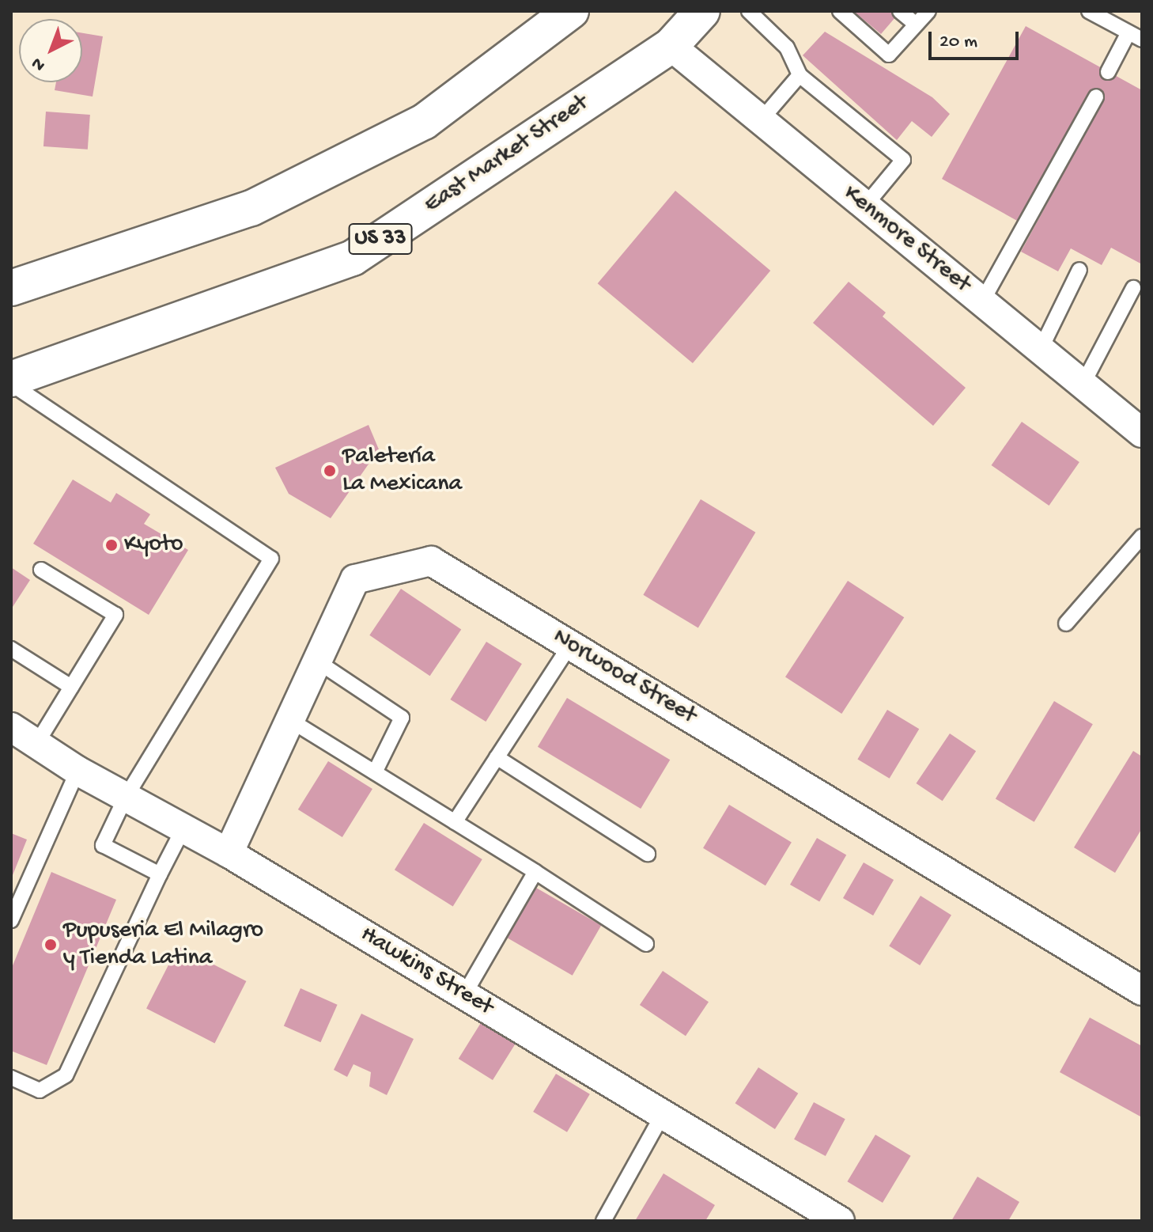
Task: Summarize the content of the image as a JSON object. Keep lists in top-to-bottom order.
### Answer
{
  "streets": {
    "main road": ["East Market Street", "US 33"],
    "street": ["Kenmore Street", "Norwood Street", "Hawkins Street"]
  },
  "crossings": [
    ["East Market Street", "Kenmore Street"],
    ["Norwood Street", "Hawkins Street"]
  ],
  "places": ["Paletería La Mexicana", "Kyoto", "Pupuseria El Milagro y Tienda Latina"],
  "scale_bar": "20 m",
  "north": "bottom left"
}
